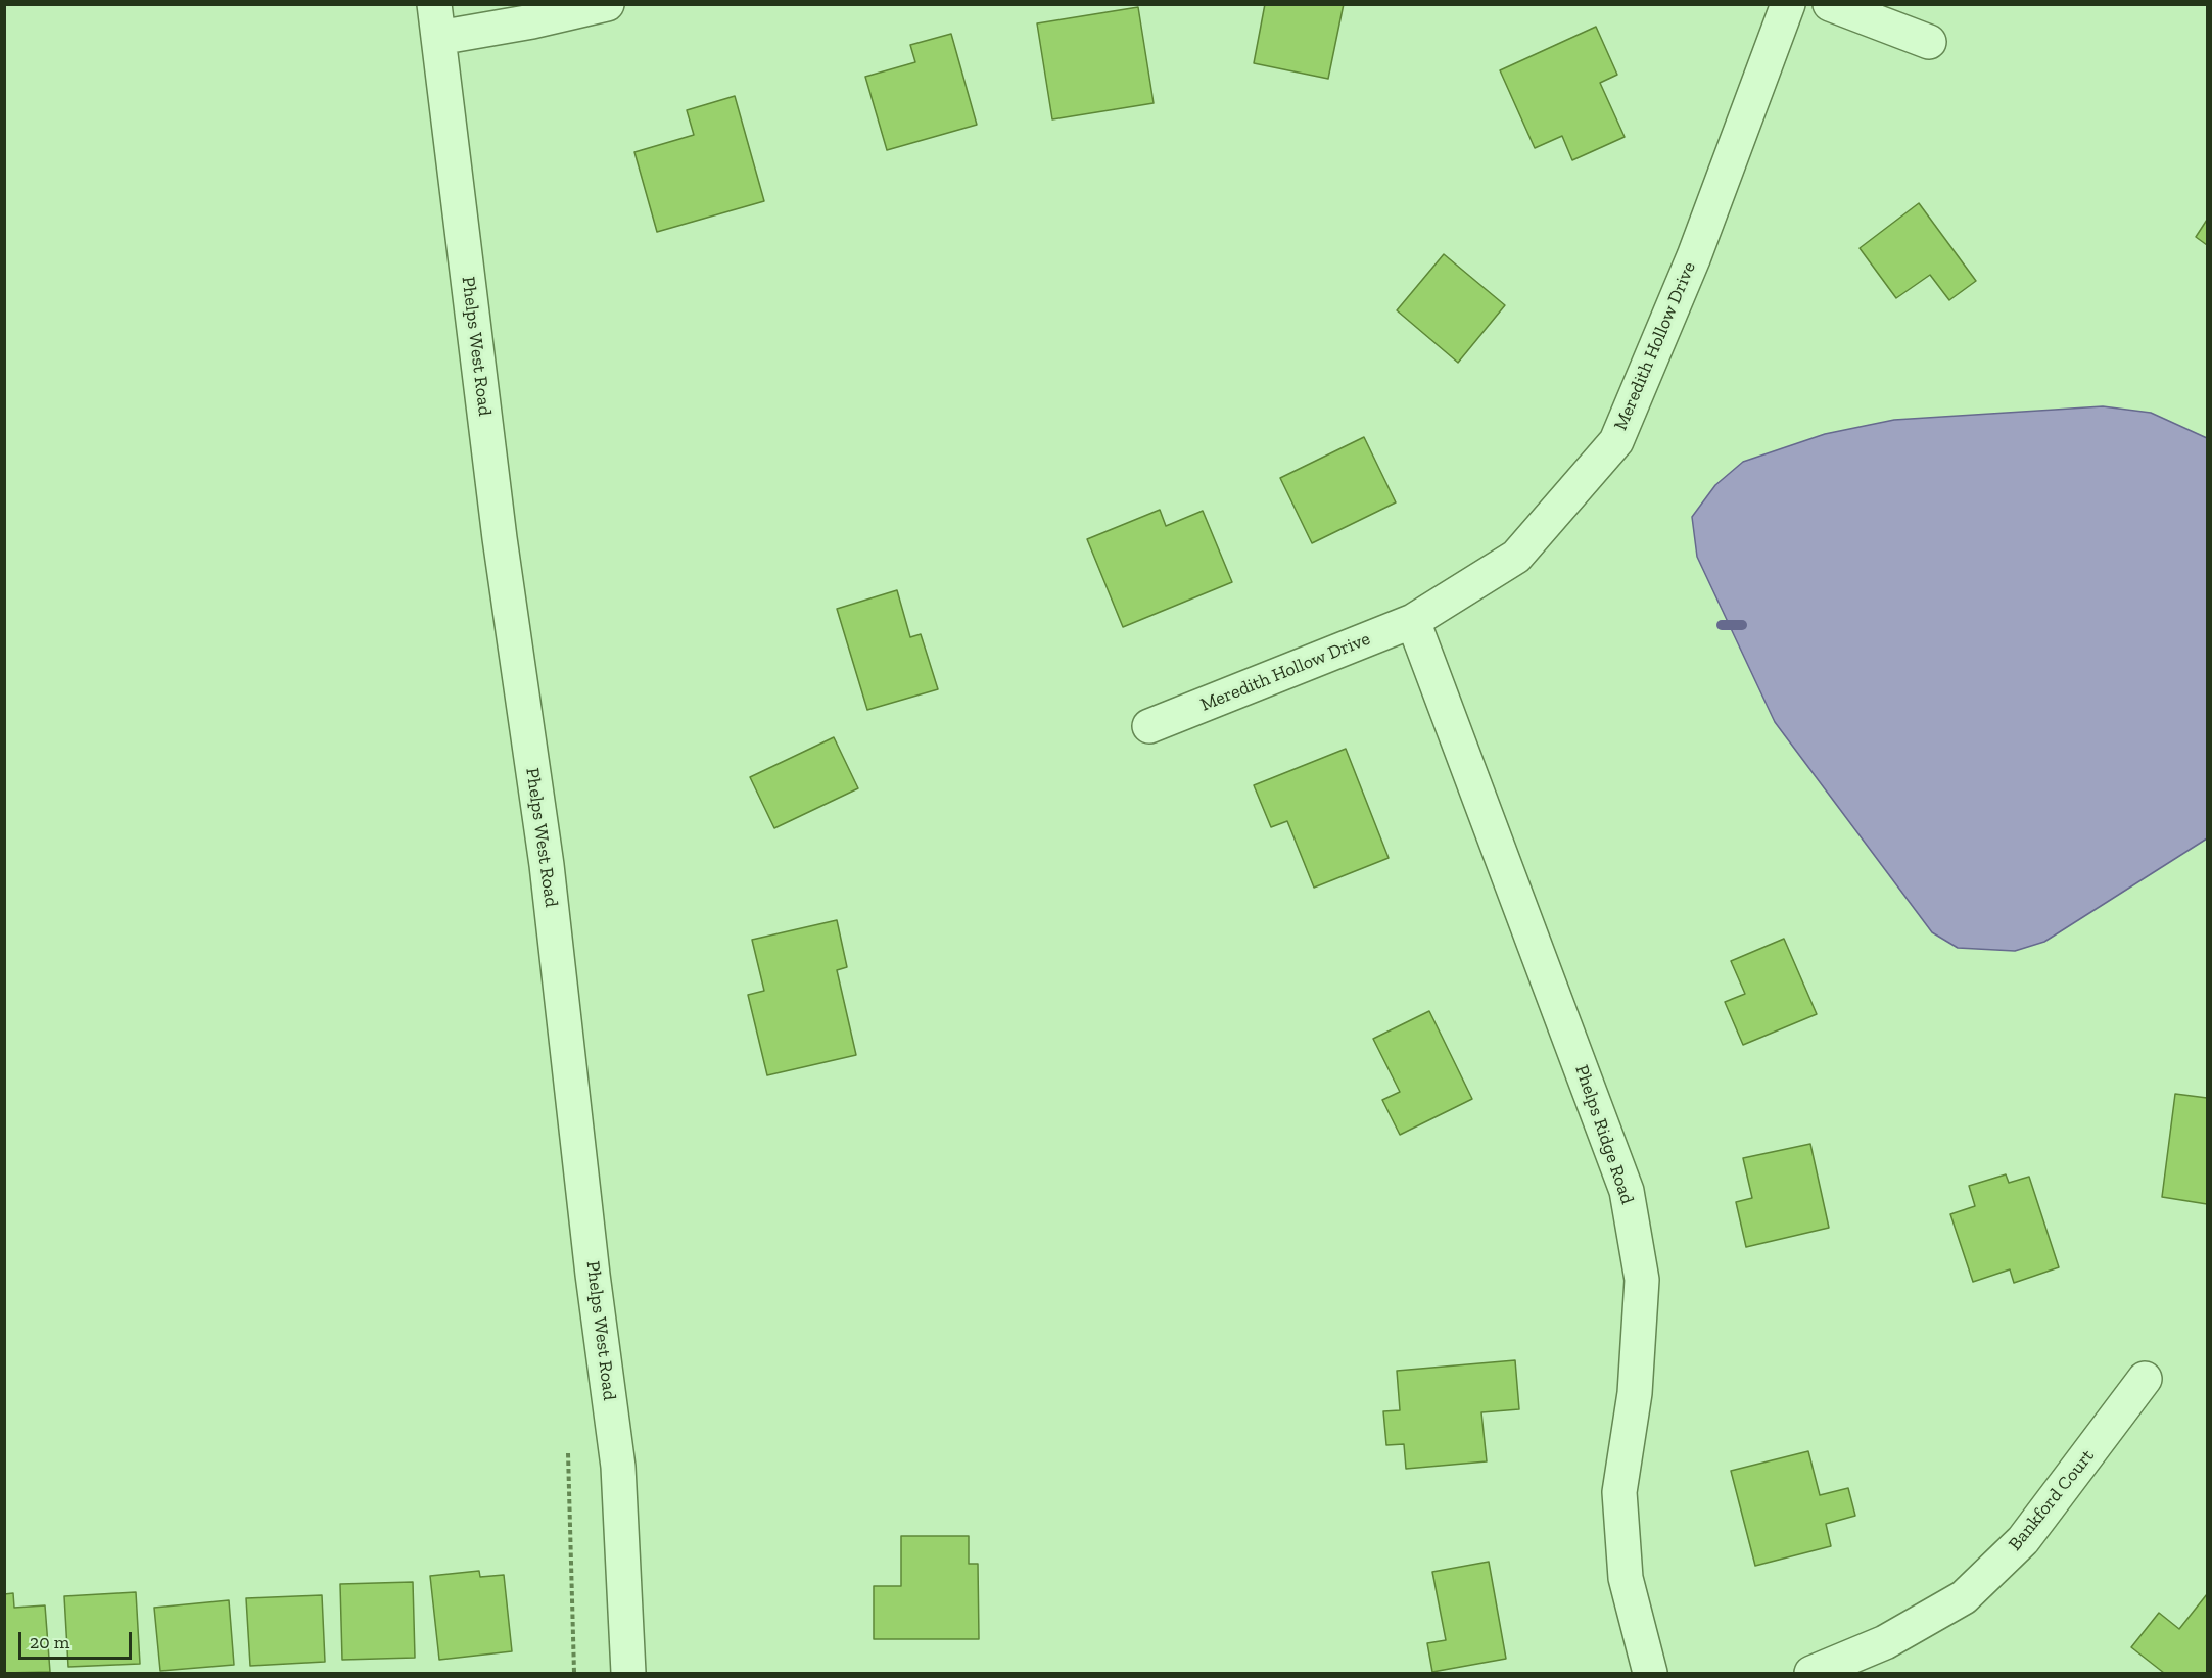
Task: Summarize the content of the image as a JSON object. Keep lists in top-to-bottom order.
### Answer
{
  "streets": {
    "street": [
      "Phelps West Road",
      "Meredith Hollow Drive",
      "Phelps Ridge Road",
      "Bankford Court"
    ]
  },
  "crossings": [
    ["Meredith Hollow Drive", "Phelps Ridge Road"]
  ],
  "scale_bar": "20 m"
}
